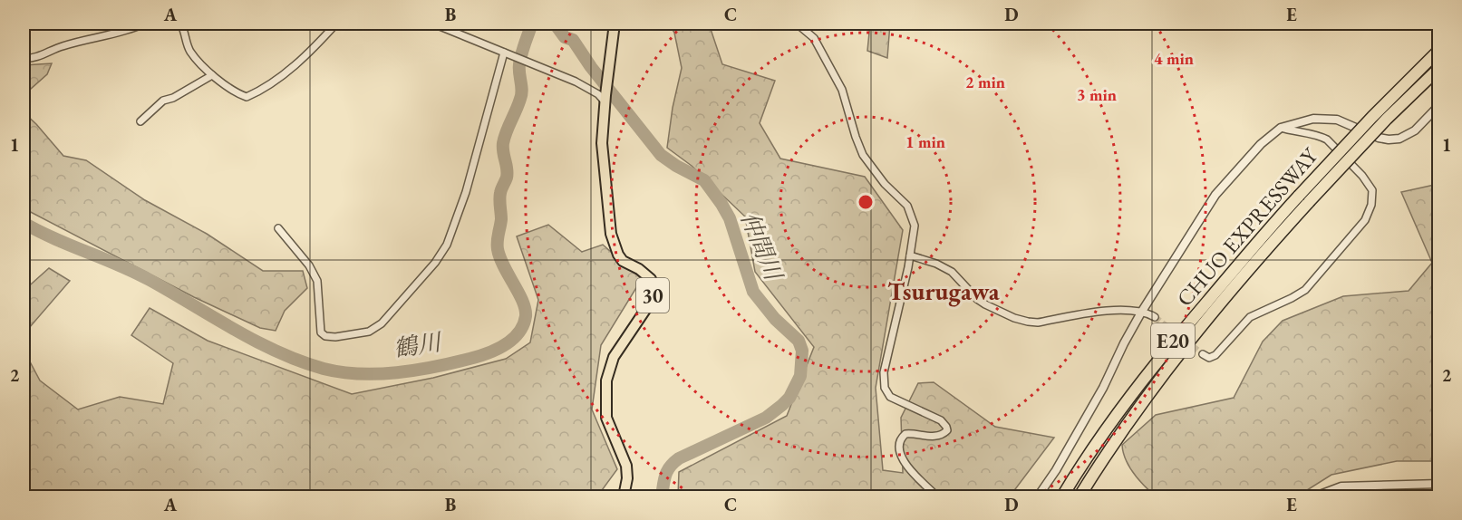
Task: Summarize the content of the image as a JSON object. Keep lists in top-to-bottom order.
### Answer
{
  "streets": {
    "highway": ["CHUO EXPRESSWAY", "E20"],
    "main road": ["30"]
  },
  "districts": ["Tsurugawa"],
  "water": ["仲間川", "鶴川"],
  "grid": {
    "columns": [
      "A",
      "B",
      "C",
      "D",
      "E"
    ],
    "rows": ["1", "2"]
  },
  "rings": [
    "4 min",
    "2 min",
    "3 min",
    "1 min"
  ]
}
